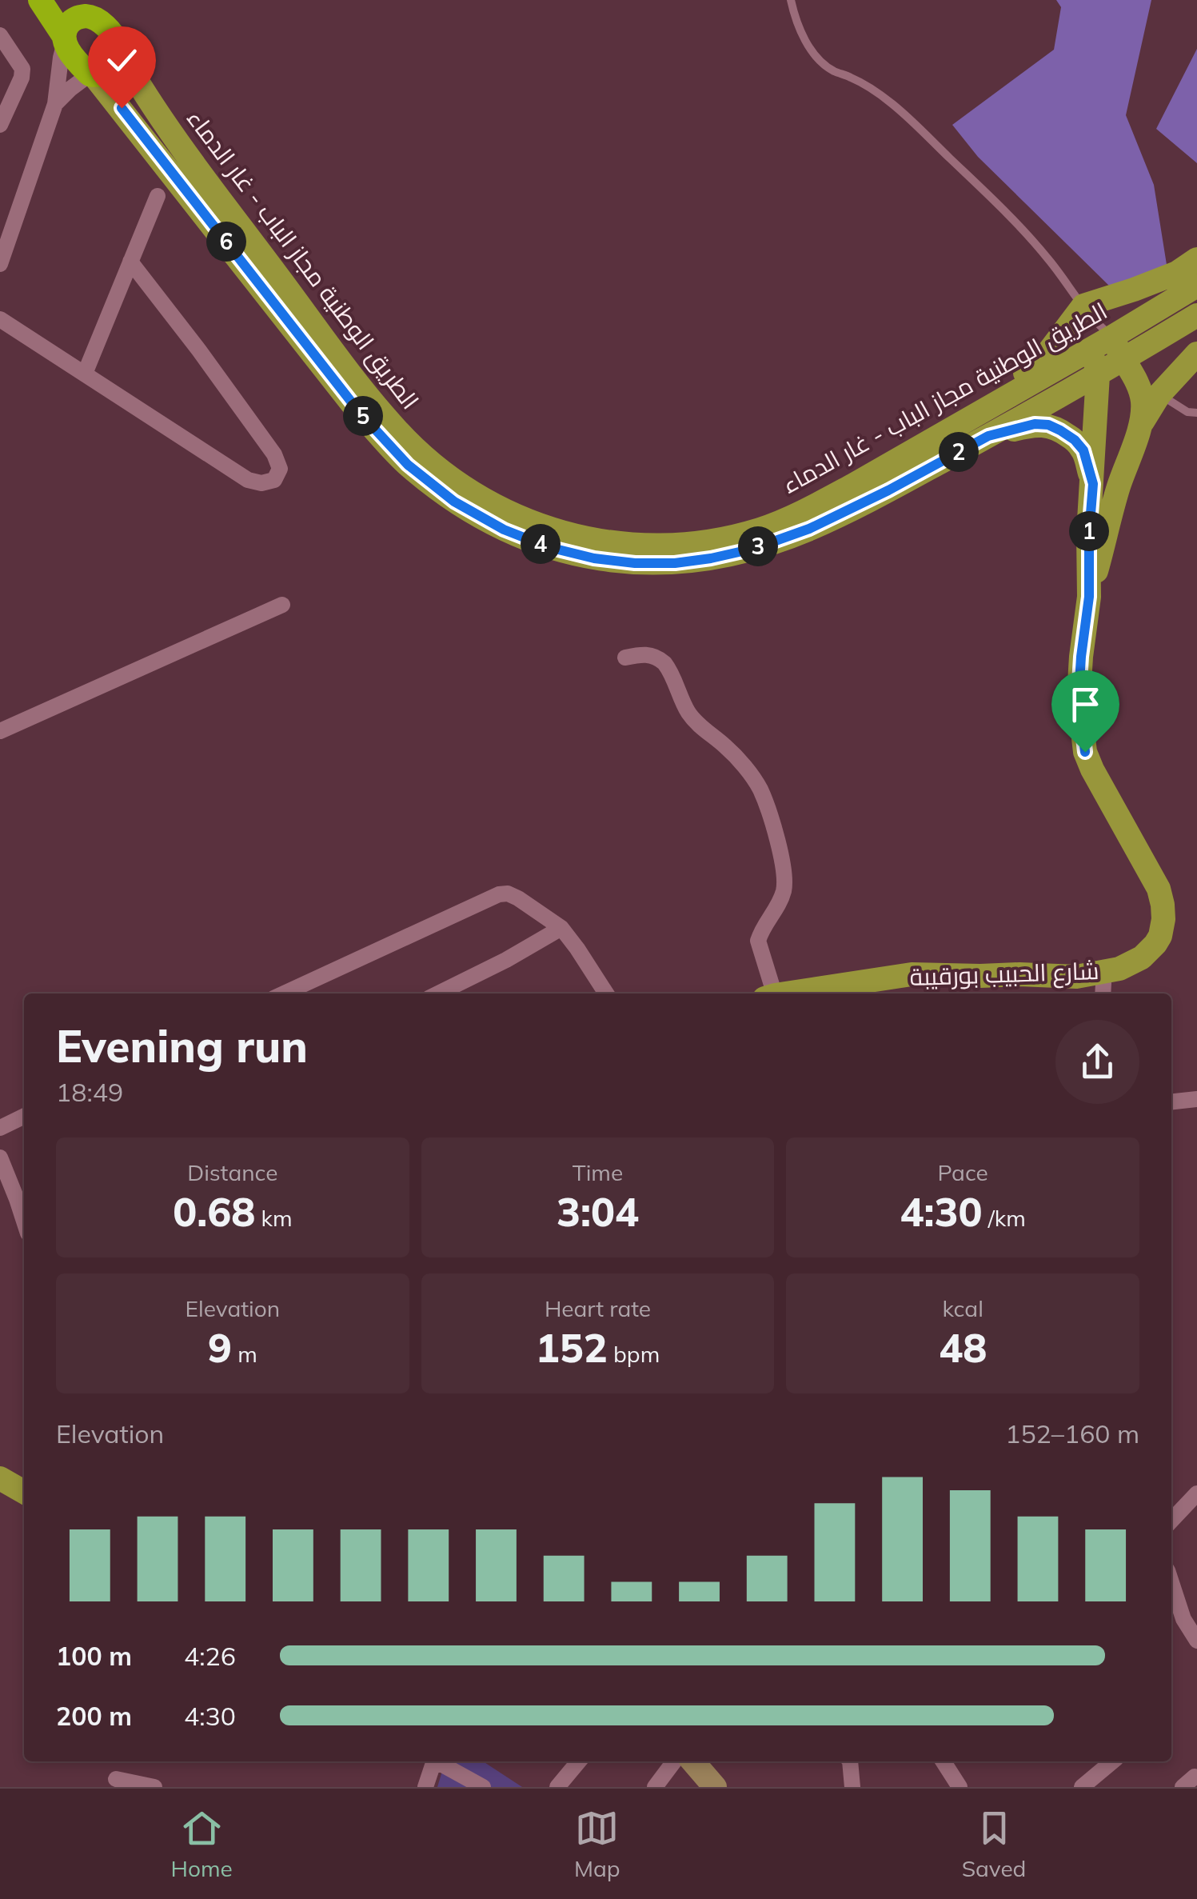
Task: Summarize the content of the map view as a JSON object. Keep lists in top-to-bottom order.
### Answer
{
  "streets": {
    "main road": ["الطريق الوطنية مجاز الباب - غار الدماء", "شارع الحبيب بورقيبة"]
  },
  "crossings": [
    ["الطريق الوطنية مجاز الباب - غار الدماء", "شارع الحبيب بورقيبة"]
  ],
  "page": {
    "pins": [
      "6",
      "5",
      "2",
      "1",
      "4",
      "3"
    ],
    "heading": ["Evening run", "18:49"],
    "stats": [
      ["Distance", "0.68 km"],
      ["Time", "3:04"],
      ["Pace", "4:30 /km"],
      ["Elevation", "9 m"],
      ["Heart rate", "152 bpm"],
      ["kcal", "48"]
    ],
    "chart": ["Elevation", "152–160 m"],
    "list": [
      {
        "name": "100 m",
        "note": "4:26"
      },
      {
        "name": "200 m",
        "note": "4:30"
      }
    ],
    "tabs": ["Home", "Map", "Saved"]
  }
}
